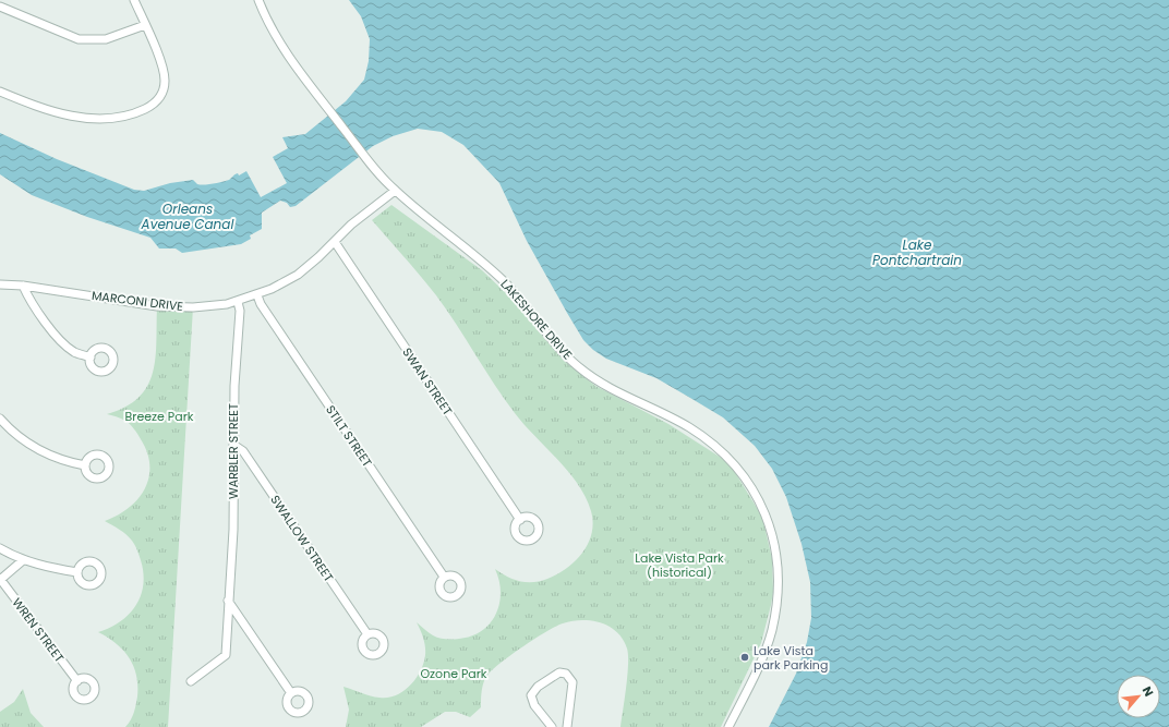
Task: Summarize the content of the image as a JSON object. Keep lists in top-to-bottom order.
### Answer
{
  "streets": {
    "street": [
      "MARCONI DRIVE",
      "LAKESHORE DRIVE",
      "SWAN STREET",
      "STILT STREET",
      "WARBLER STREET",
      "SWALLOW STREET",
      "WREN STREET"
    ]
  },
  "crossings": [
    ["MARCONI DRIVE", "LAKESHORE DRIVE"],
    ["MARCONI DRIVE", "SWAN STREET"],
    ["MARCONI DRIVE", "STILT STREET"],
    ["MARCONI DRIVE", "WARBLER STREET"],
    ["WARBLER STREET", "SWALLOW STREET"]
  ],
  "water": ["Orleans Avenue Canal", "Lake Pontchartrain"],
  "parks": ["Breeze Park", "Lake Vista Park (historical)", "Ozone Park"],
  "places": ["Lake Vista park Parking"],
  "north": "top right"
}
